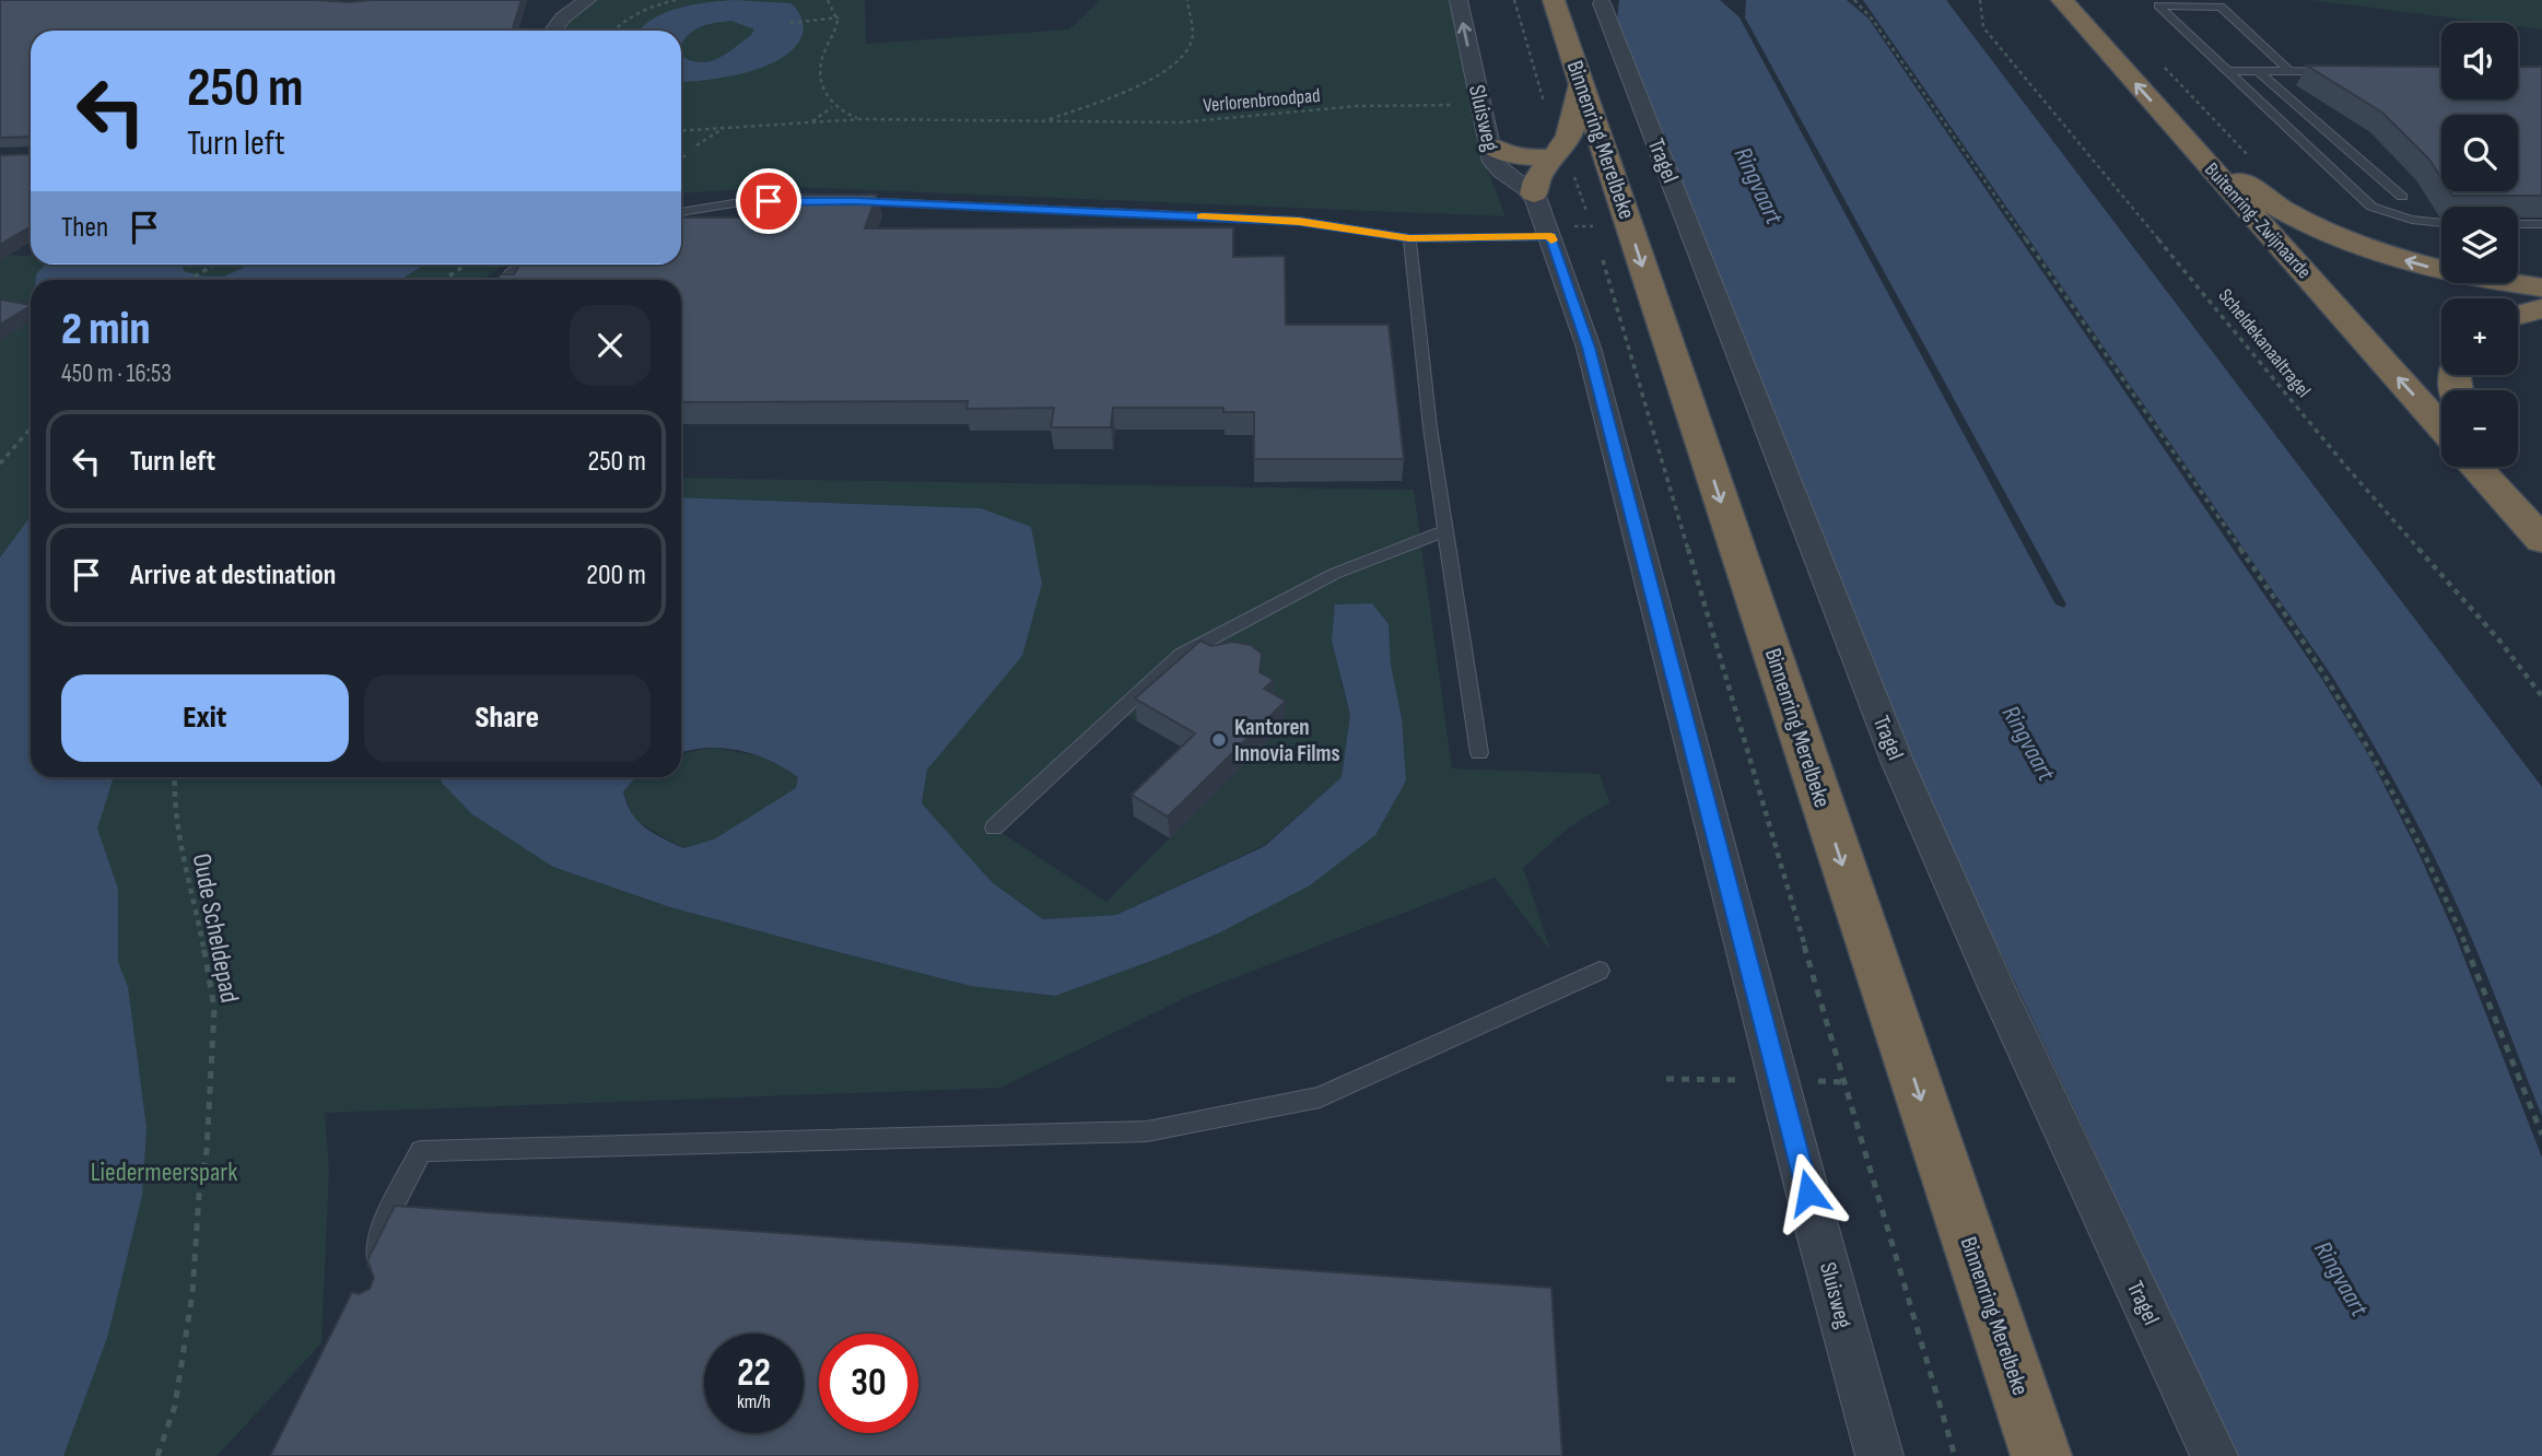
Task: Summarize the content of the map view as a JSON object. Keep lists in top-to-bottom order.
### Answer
{
  "streets": {
    "highway": ["Binnenring Merelbeke", "Buitenring-Zwijnaarde"],
    "street": ["Sluisweg", "Tragel"],
    "path": ["Verlorenbroodpad", "Scheldekanaaltragel", "Oude Scheldepad"]
  },
  "crossings": [
    ["Verlorenbroodpad", "Sluisweg"]
  ],
  "one_way": ["Binnenring Merelbeke", "Buitenring-Zwijnaarde"],
  "water": ["Ringvaart"],
  "parks": ["Liedermeerspark"],
  "places": ["Kantoren Innovia Films"],
  "page": {
    "map_buttons": ["+", "−"],
    "turn": ["250 m", "Turn left"],
    "then": "Then",
    "heading": ["2 min", "450 m · 16:53"],
    "list": [
      {
        "name": "Turn left",
        "value": "250 m"
      },
      {
        "name": "Arrive at destination",
        "value": "200 m"
      }
    ],
    "buttons": ["Exit", "Share"],
    "speed": "22 km/h",
    "limit": "30"
  }
}
